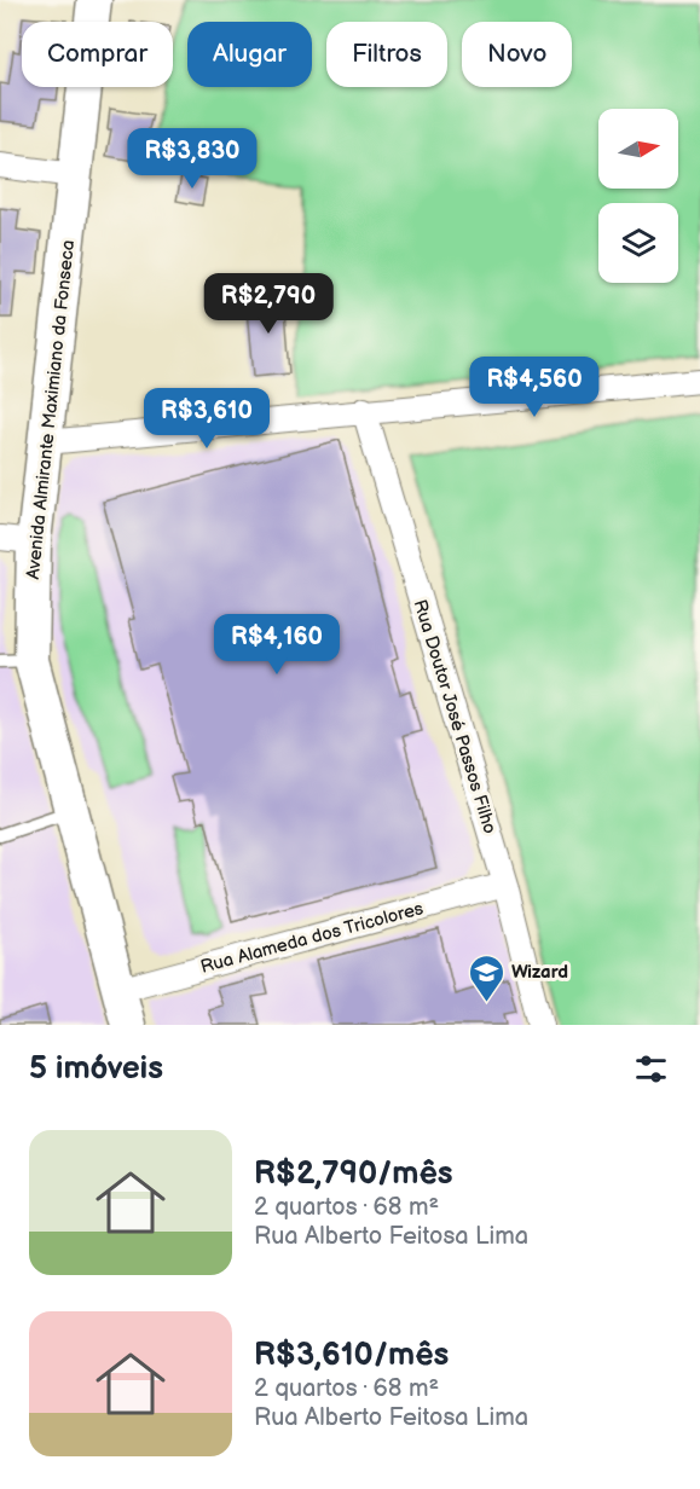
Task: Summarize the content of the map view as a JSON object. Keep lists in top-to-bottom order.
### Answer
{
  "streets": {
    "main road": ["Avenida Almirante Maximiano da Fonseca"],
    "street": ["Rua Doutor José Passos Filho", "Rua Alameda dos Tricolores"]
  },
  "crossings": [
    ["Avenida Almirante Maximiano da Fonseca", "Rua Alameda dos Tricolores"],
    ["Rua Doutor José Passos Filho", "Rua Alameda dos Tricolores"]
  ],
  "places": {
    "school or university": ["Wizard"]
  },
  "north": "right",
  "page": {
    "chip": [
      "Comprar",
      "Alugar",
      "Filtros",
      "Novo"
    ],
    "price": [
      "R$3,830",
      "R$2,790",
      "R$4,560",
      "R$3,610",
      "R$4,160"
    ],
    "heading": "5 imóveis",
    "list": [
      {
        "name": "R$2,790/mês",
        "note": "2 quartos · 68 m² · Rua Alberto Feitosa Lima"
      },
      {
        "name": "R$3,610/mês",
        "note": "2 quartos · 68 m² · Rua Alberto Feitosa Lima"
      }
    ]
  }
}
